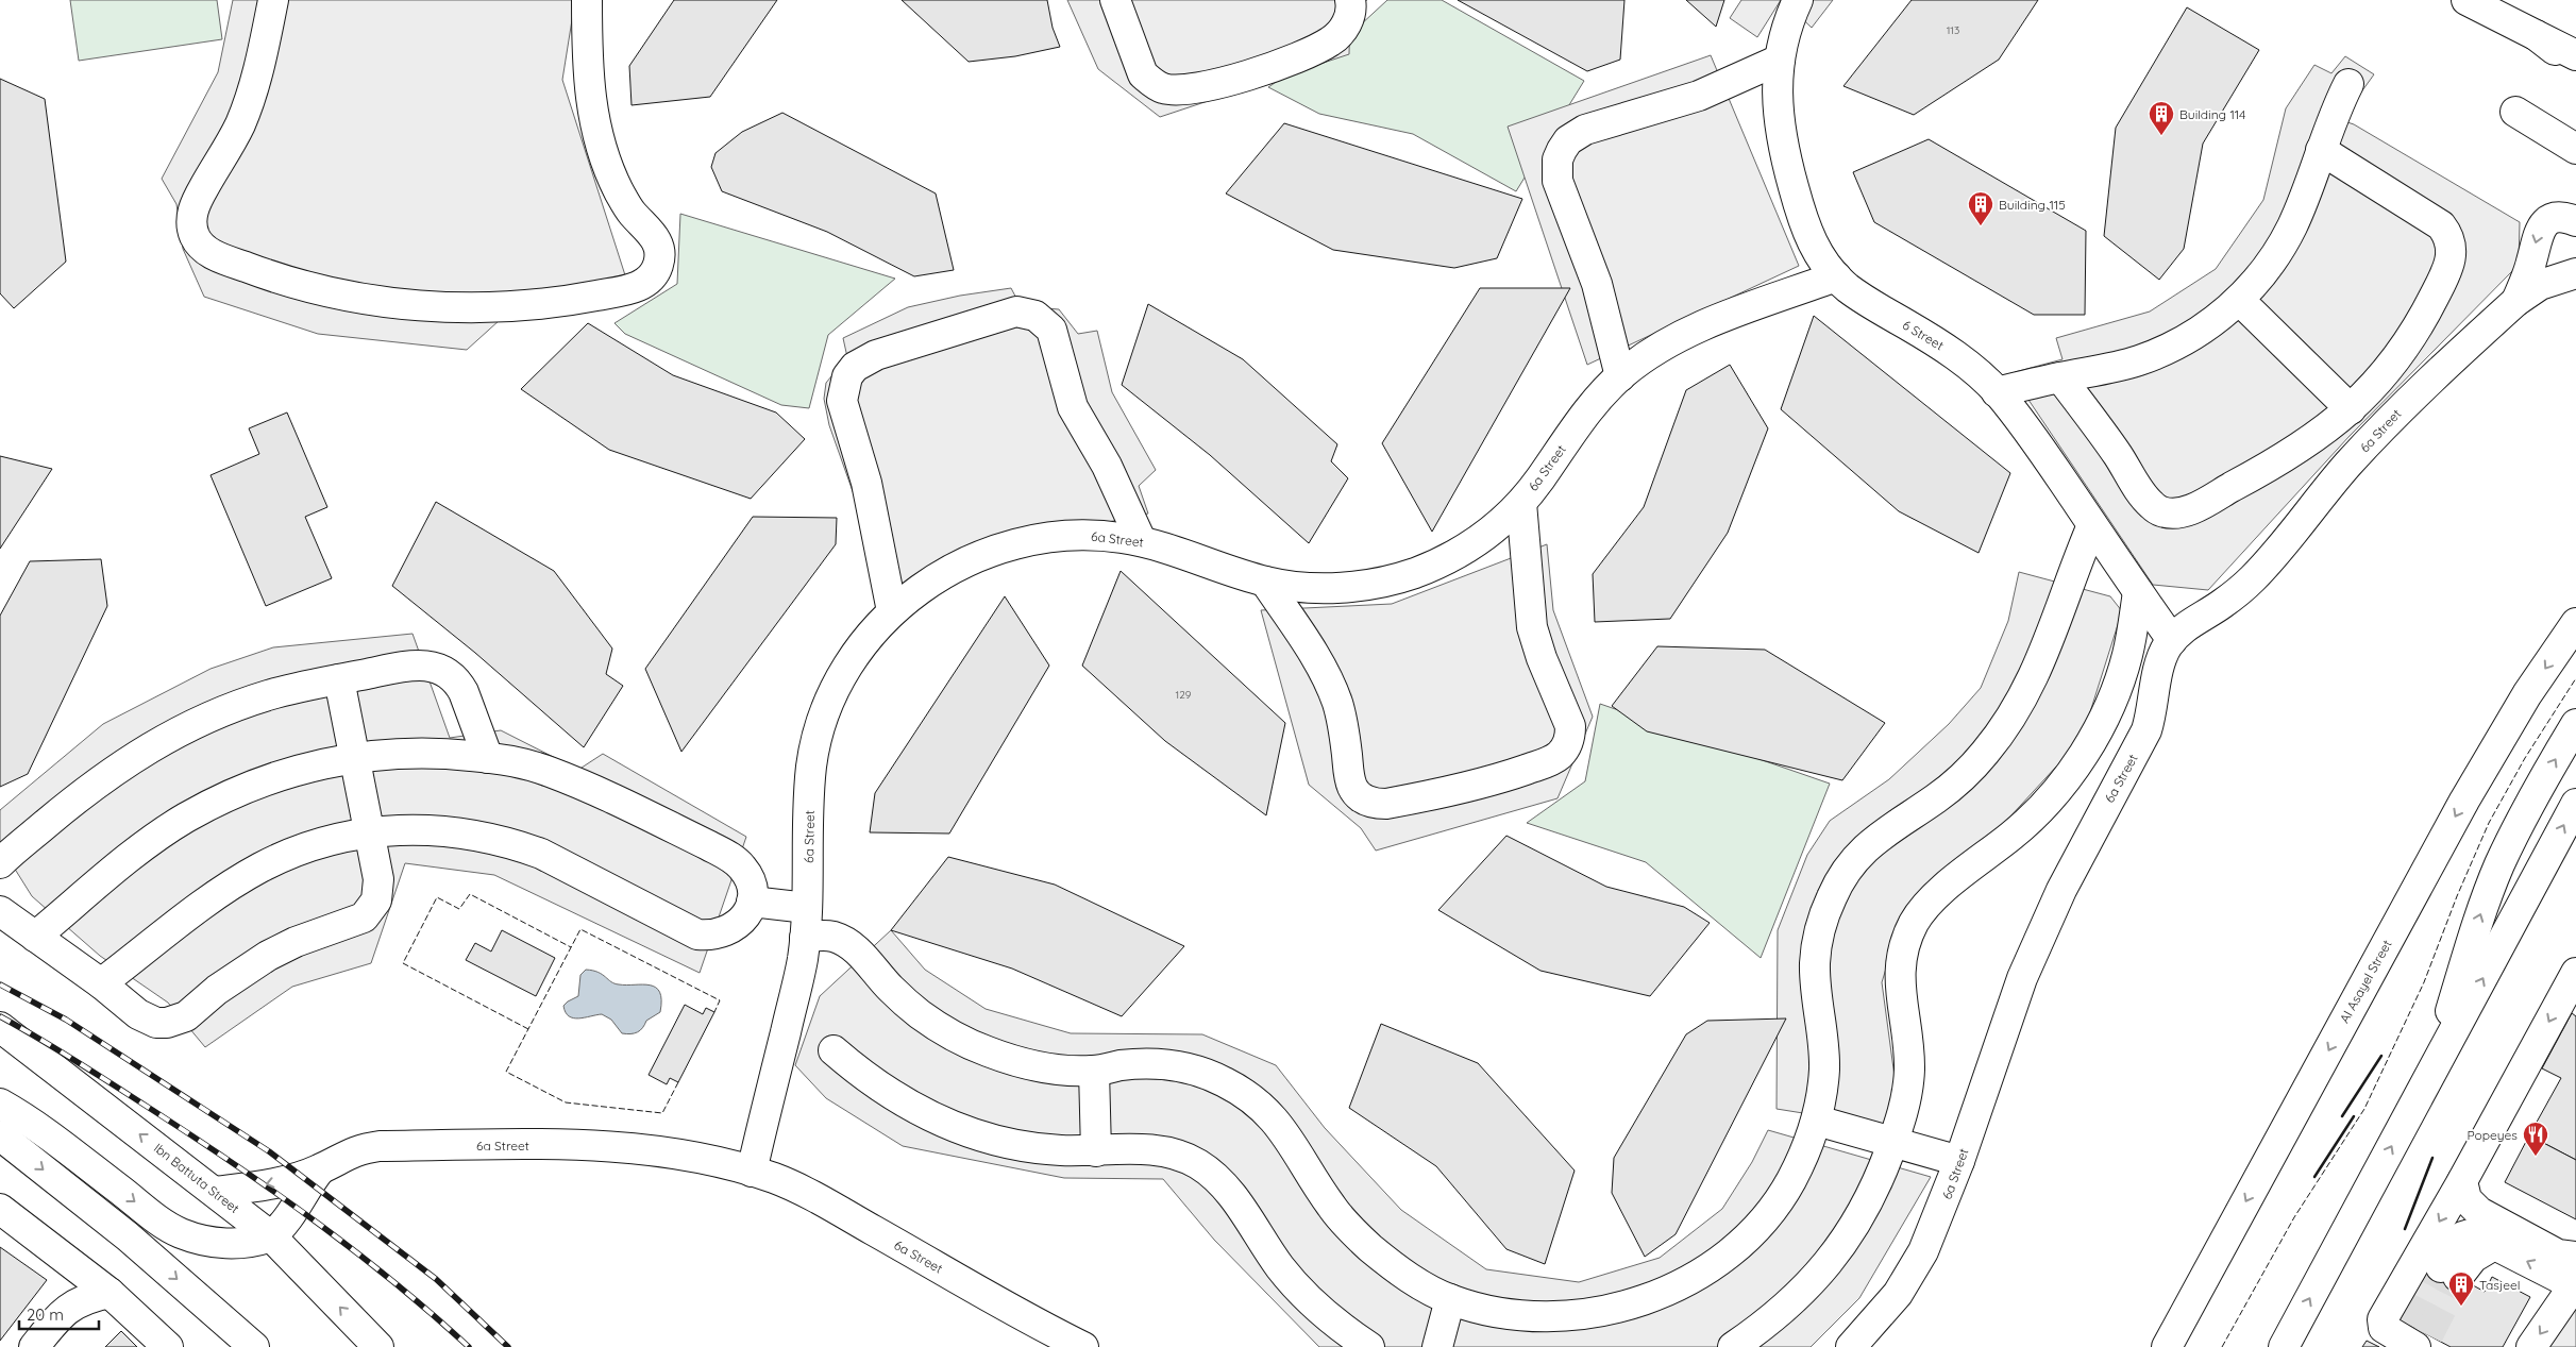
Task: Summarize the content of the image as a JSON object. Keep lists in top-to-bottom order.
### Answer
{
  "streets": {
    "street": [
      "6 Street",
      "6a Street",
      "Al Asayel Street",
      "Ibn Battuta Street"
    ]
  },
  "crossings": [
    ["6 Street", "6a Street"],
    ["6a Street", "Ibn Battuta Street"]
  ],
  "places": {
    "building": ["Building 114", "Building 115", "Tasjeel"],
    "restaurant": ["Popeyes"]
  },
  "house_numbers": ["113", "129"],
  "scale_bar": "20 m"
}
